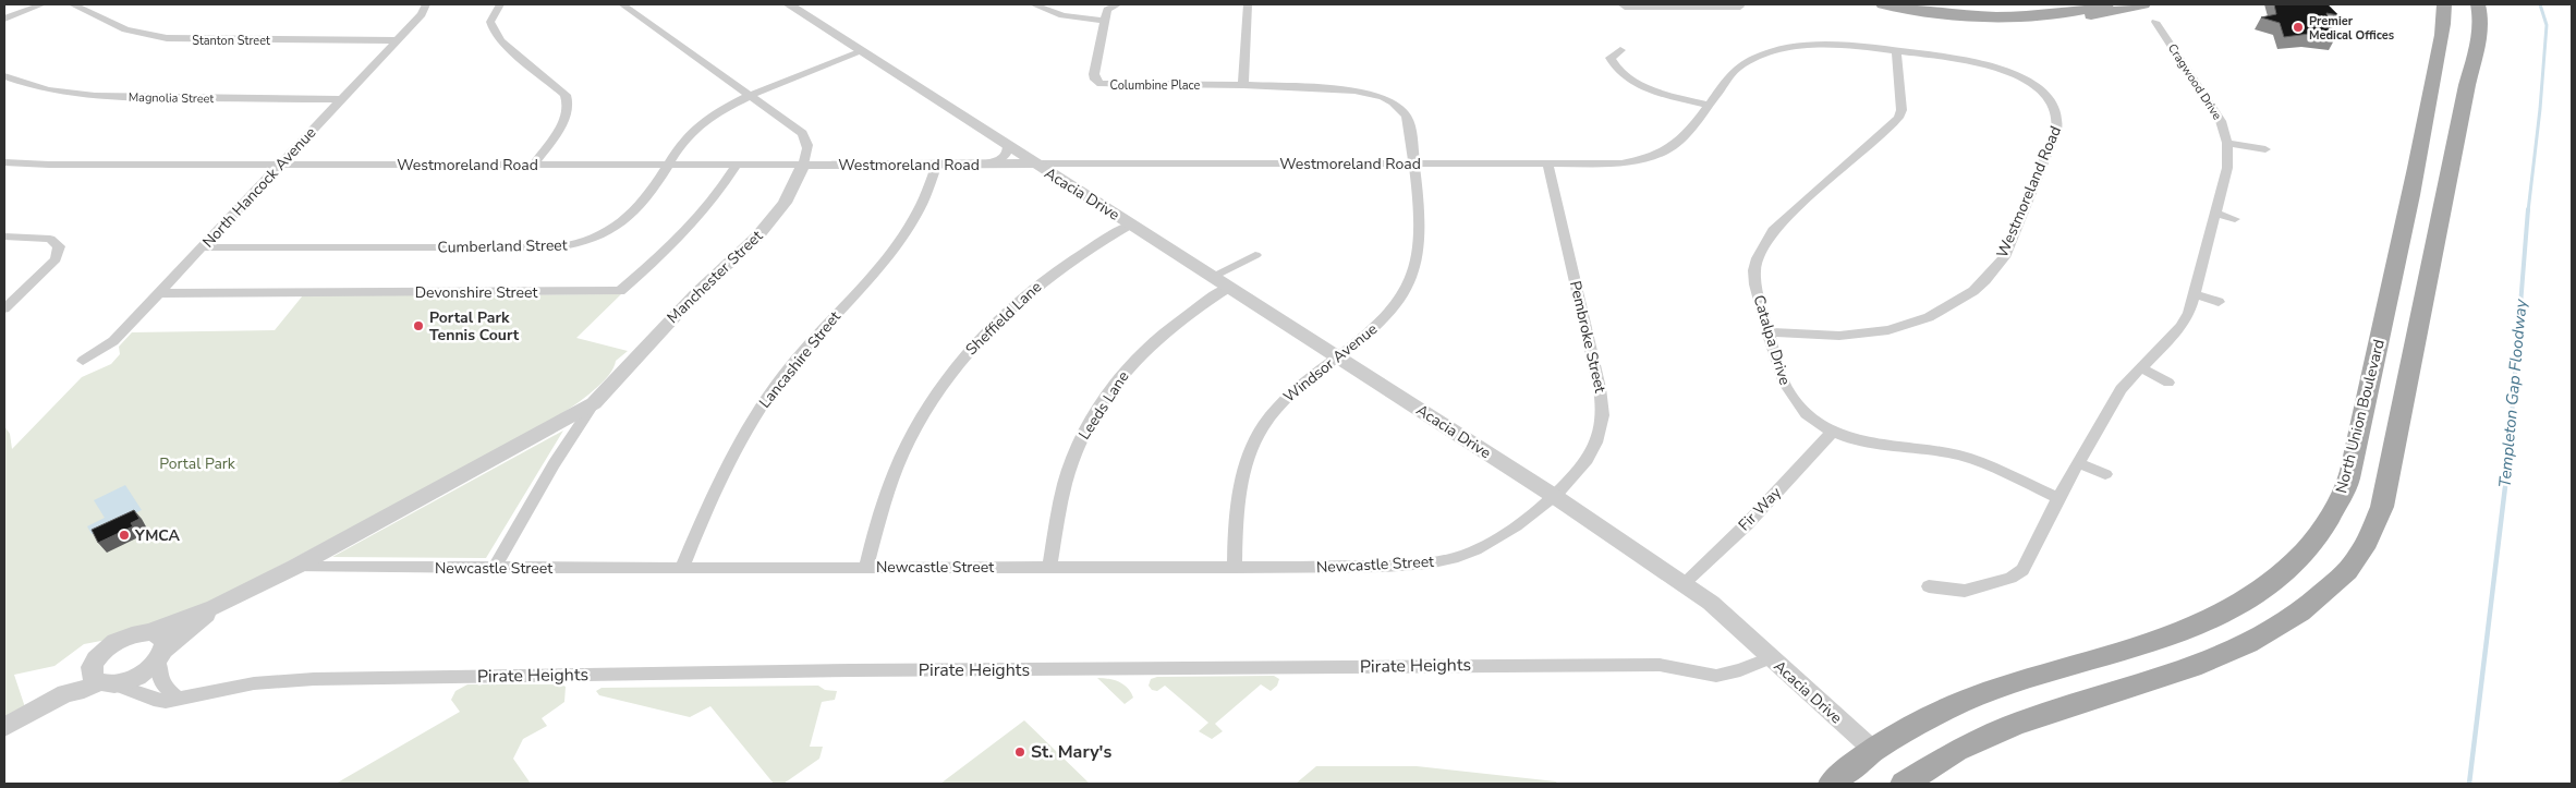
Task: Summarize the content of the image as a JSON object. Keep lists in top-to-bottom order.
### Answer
{
  "streets": {
    "main road": ["North Union Boulevard"],
    "street": [
      "Stanton Street",
      "Cragwood Drive",
      "Columbine Place",
      "Magnolia Street",
      "Westmoreland Road",
      "North Hancock Avenue",
      "Acacia Drive",
      "Cumberland Street",
      "Manchester Street",
      "Devonshire Street",
      "Sheffield Lane",
      "Pembroke Street",
      "Catalpa Drive",
      "Lancashire Street",
      "Windsor Avenue",
      "Leeds Lane",
      "Fir Way",
      "Newcastle Street",
      "Pirate Heights"
    ]
  },
  "crossings": [
    ["Stanton Street", "North Hancock Avenue"],
    ["Cragwood Drive", "Catalpa Drive"],
    ["Columbine Place", "Windsor Avenue"],
    ["Magnolia Street", "North Hancock Avenue"],
    ["Westmoreland Road", "North Hancock Avenue"],
    ["Westmoreland Road", "Acacia Drive"],
    ["Westmoreland Road", "Cumberland Street"],
    ["Westmoreland Road", "Manchester Street"],
    ["Westmoreland Road", "Devonshire Street"],
    ["Westmoreland Road", "Pembroke Street"],
    ["Westmoreland Road", "Catalpa Drive"],
    ["Westmoreland Road", "Lancashire Street"],
    ["Westmoreland Road", "Windsor Avenue"],
    ["North Hancock Avenue", "Cumberland Street"],
    ["North Hancock Avenue", "Devonshire Street"],
    ["Acacia Drive", "Cumberland Street"],
    ["Acacia Drive", "Sheffield Lane"],
    ["Acacia Drive", "Pembroke Street"],
    ["Acacia Drive", "Windsor Avenue"],
    ["Acacia Drive", "Leeds Lane"],
    ["Acacia Drive", "North Union Boulevard"],
    ["Acacia Drive", "Fir Way"],
    ["Acacia Drive", "Newcastle Street"],
    ["Acacia Drive", "Pirate Heights"],
    ["Cumberland Street", "Manchester Street"],
    ["Manchester Street", "Newcastle Street"],
    ["Sheffield Lane", "Newcastle Street"],
    ["Pembroke Street", "Newcastle Street"],
    ["Catalpa Drive", "Fir Way"],
    ["Lancashire Street", "Newcastle Street"],
    ["Windsor Avenue", "Newcastle Street"],
    ["Leeds Lane", "Newcastle Street"]
  ],
  "water": ["Templeton Gap Floodway"],
  "parks": ["Portal Park"],
  "places": [
    "Premier Medical Offices",
    "Portal Park Tennis Court",
    "YMCA",
    "St. Mary's"
  ]
}
